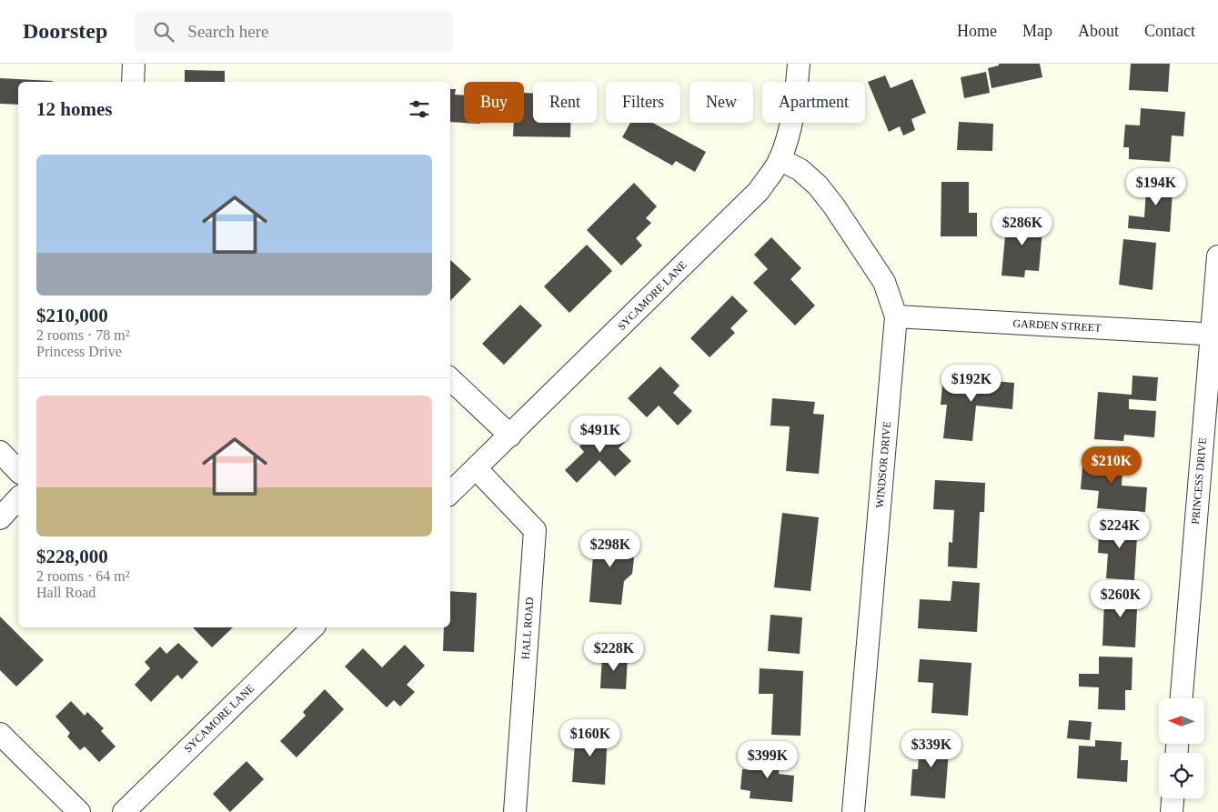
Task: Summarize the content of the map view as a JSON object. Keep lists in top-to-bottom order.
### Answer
{
  "streets": {
    "street": [
      "SYCAMORE LANE",
      "GARDEN STREET",
      "WINDSOR DRIVE",
      "PRINCESS DRIVE",
      "HALL ROAD"
    ]
  },
  "crossings": [
    ["SYCAMORE LANE", "WINDSOR DRIVE"],
    ["SYCAMORE LANE", "HALL ROAD"],
    ["GARDEN STREET", "WINDSOR DRIVE"],
    ["GARDEN STREET", "PRINCESS DRIVE"]
  ],
  "north": "left",
  "page": {
    "header": "Doorstep",
    "search": "Search here",
    "nav": [
      "Home",
      "Map",
      "About",
      "Contact"
    ],
    "chip": [
      "Buy",
      "Rent",
      "Filters",
      "New",
      "Apartment"
    ],
    "heading": "12 homes",
    "list": [
      {
        "name": "$210,000",
        "note": "2 rooms · 78 m² · Princess Drive"
      },
      {
        "name": "$228,000",
        "note": "2 rooms · 64 m² · Hall Road"
      }
    ],
    "price": [
      "$194K",
      "$286K",
      "$192K",
      "$491K",
      "$210K",
      "$224K",
      "$298K",
      "$260K",
      "$228K",
      "$160K",
      "$339K",
      "$399K"
    ]
  }
}
